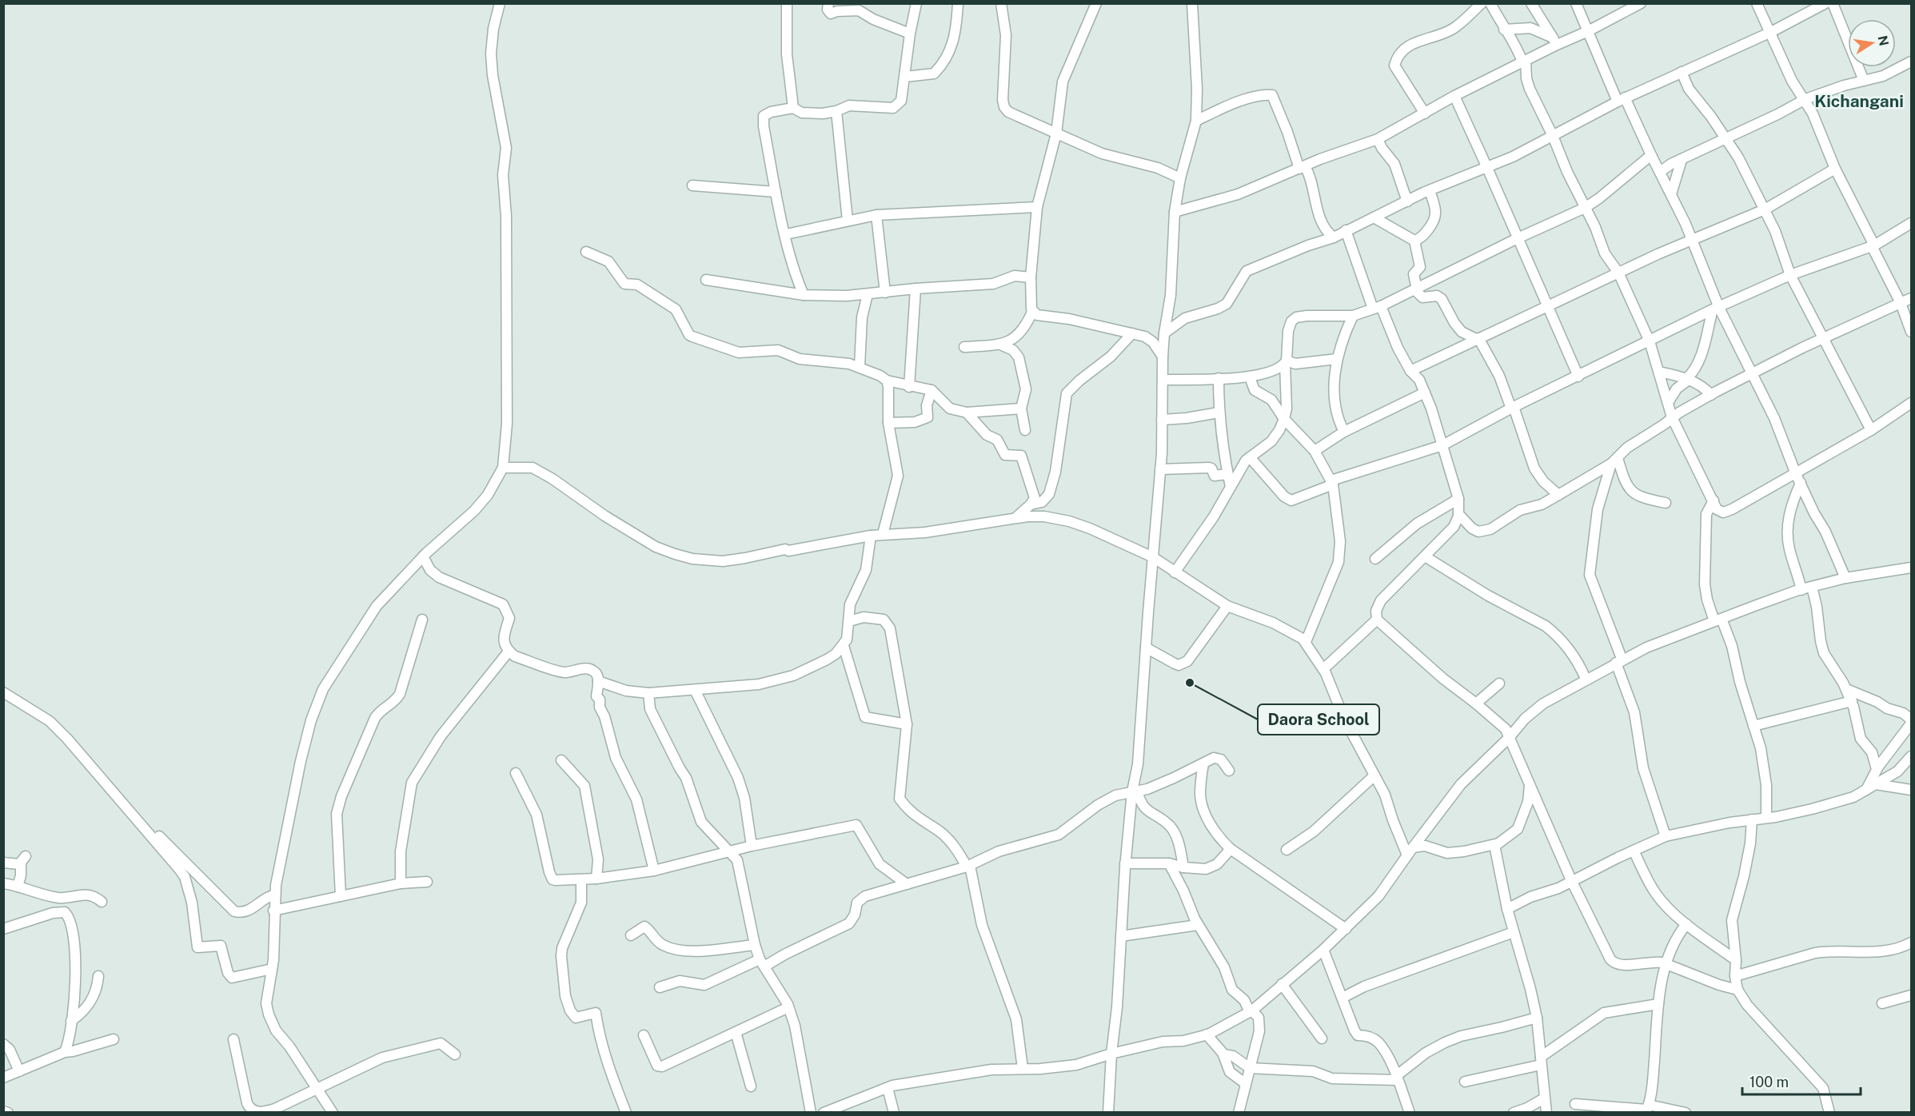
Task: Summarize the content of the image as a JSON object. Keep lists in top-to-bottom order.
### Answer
{
  "districts": ["Kichangani"],
  "places": ["Daora School"],
  "scale_bar": "100 m",
  "north": "right"
}
